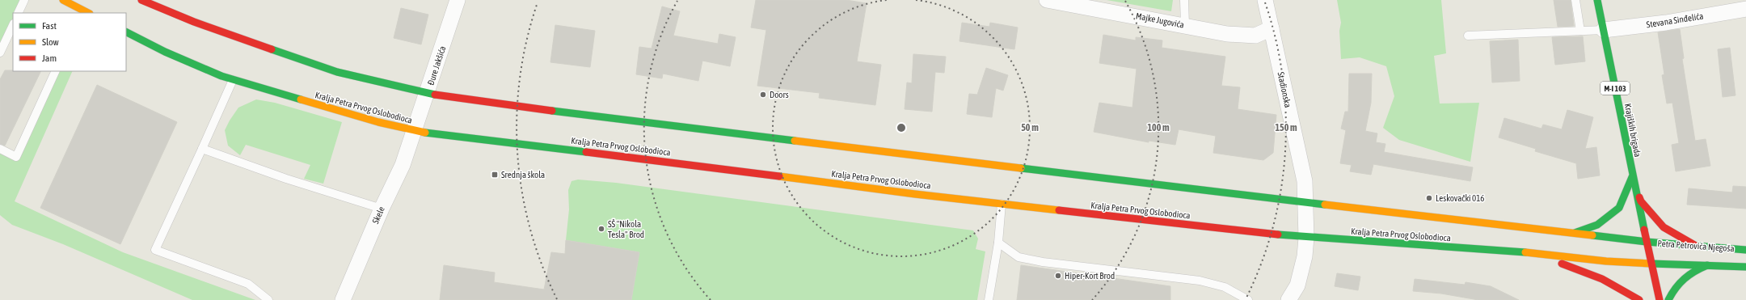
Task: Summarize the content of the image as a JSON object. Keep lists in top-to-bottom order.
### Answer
{
  "streets": {
    "main road": [
      "M-I 103",
      "Kralja Petra Prvog Oslobodioca",
      "Krajiških brigada",
      "Petra Petrovića Njegoša"
    ],
    "street": [
      "Majke Jugovića",
      "Stevana Sinđelića",
      "Đure Jakšića",
      "Stadionska",
      "Skele"
    ]
  },
  "crossings": [
    ["Majke Jugovića", "Stadionska"],
    ["Stevana Sinđelića", "Krajiških brigada"],
    ["Đure Jakšića", "Kralja Petra Prvog Oslobodioca"],
    ["Đure Jakšića", "Skele"],
    ["M-I 103", "Kralja Petra Prvog Oslobodioca"],
    ["M-I 103", "Krajiških brigada"],
    ["M-I 103", "Petra Petrovića Njegoša"],
    ["Stadionska", "Kralja Petra Prvog Oslobodioca"],
    ["Kralja Petra Prvog Oslobodioca", "Krajiških brigada"],
    ["Kralja Petra Prvog Oslobodioca", "Skele"],
    ["Kralja Petra Prvog Oslobodioca", "Petra Petrovića Njegoša"],
    ["Krajiških brigada", "Petra Petrovića Njegoša"]
  ],
  "places": {
    "other": [
      "Doors",
      "Leskovački 016",
      "SŠ \"Nikola Tesla\" Brod",
      "Hiper-Kort Brod"
    ],
    "transit": ["Srednja škola"]
  },
  "legend": ["Fast", "Slow", "Jam"],
  "rings": ["50 m", "100 m", "150 m"]
}
